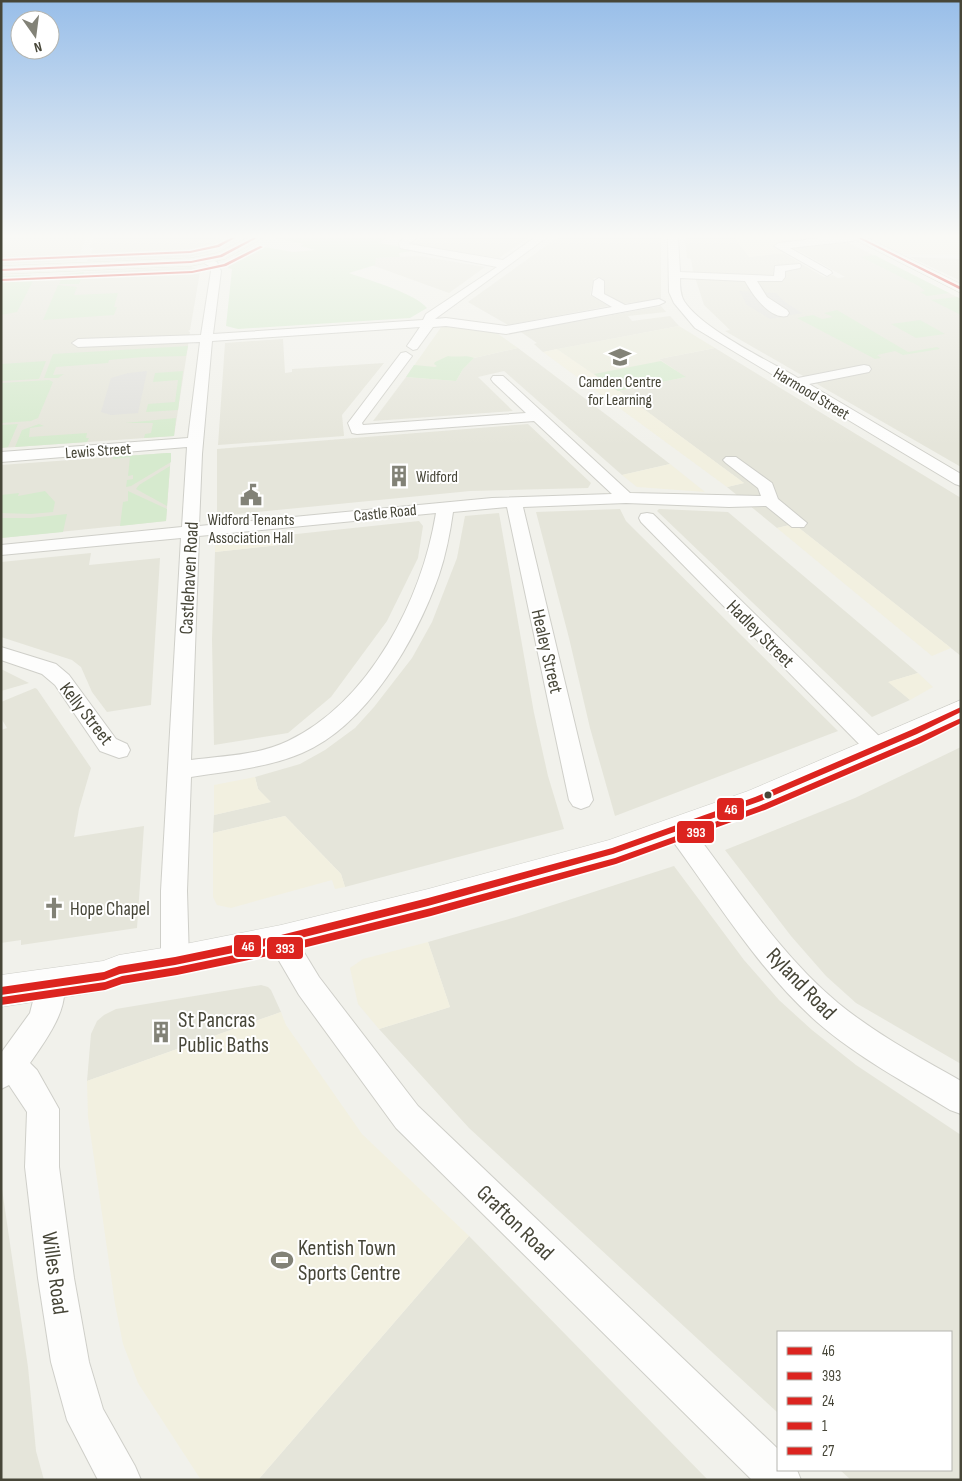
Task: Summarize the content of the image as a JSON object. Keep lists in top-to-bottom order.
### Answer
{
  "streets": {
    "street": [
      "Harmood Street",
      "Lewis Street",
      "Castle Road",
      "Castlehaven Road",
      "Hadley Street",
      "Healey Street",
      "Kelly Street",
      "Ryland Road",
      "Grafton Road",
      "Willes Road"
    ]
  },
  "crossings": [
    ["Lewis Street", "Castlehaven Road"],
    ["Castle Road", "Castlehaven Road"],
    ["Castle Road", "Healey Street"]
  ],
  "places": {
    "school or university": ["Camden Centre for Learning"],
    "building": ["Widford", "St Pancras Public Baths"],
    "public building": ["Widford Tenants Association Hall"],
    "church": ["Hope Chapel"],
    "sports": ["Kentish Town Sports Centre"]
  },
  "lines": ["transit line 46", "transit line 393"],
  "legend": [
    "46",
    "393",
    "24",
    "1",
    "27"
  ],
  "north": "bottom"
}
